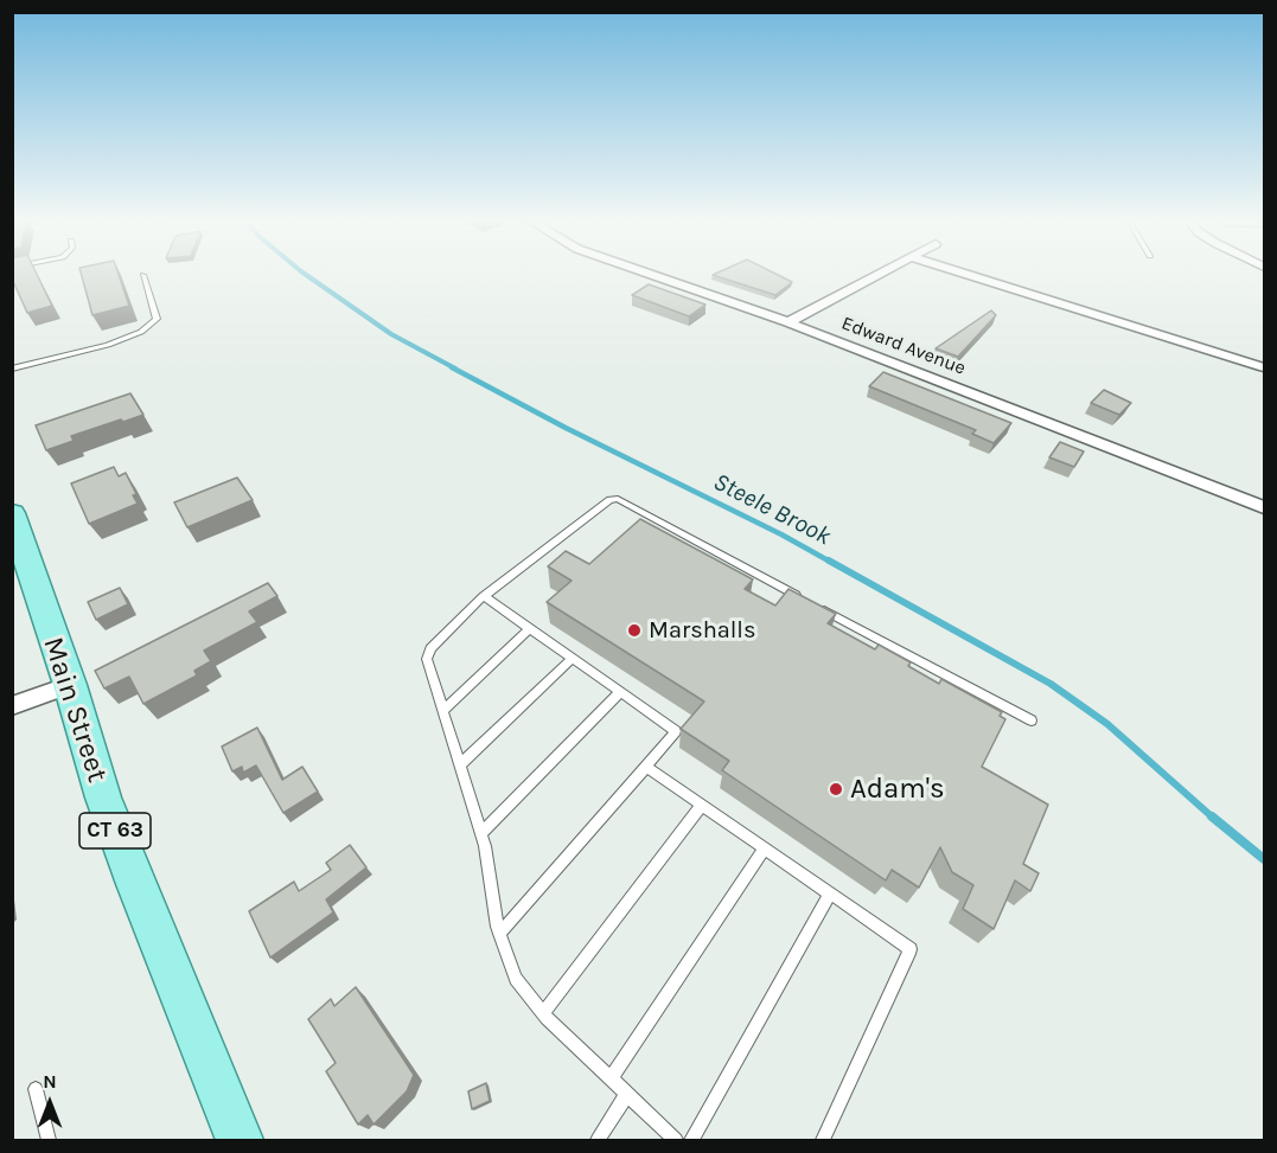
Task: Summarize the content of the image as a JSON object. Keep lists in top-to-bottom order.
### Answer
{
  "streets": {
    "main road": ["Main Street", "CT 63"],
    "street": ["Edward Avenue"]
  },
  "water": ["Steele Brook"],
  "places": ["Marshalls", "Adam's"],
  "north": "top"
}
